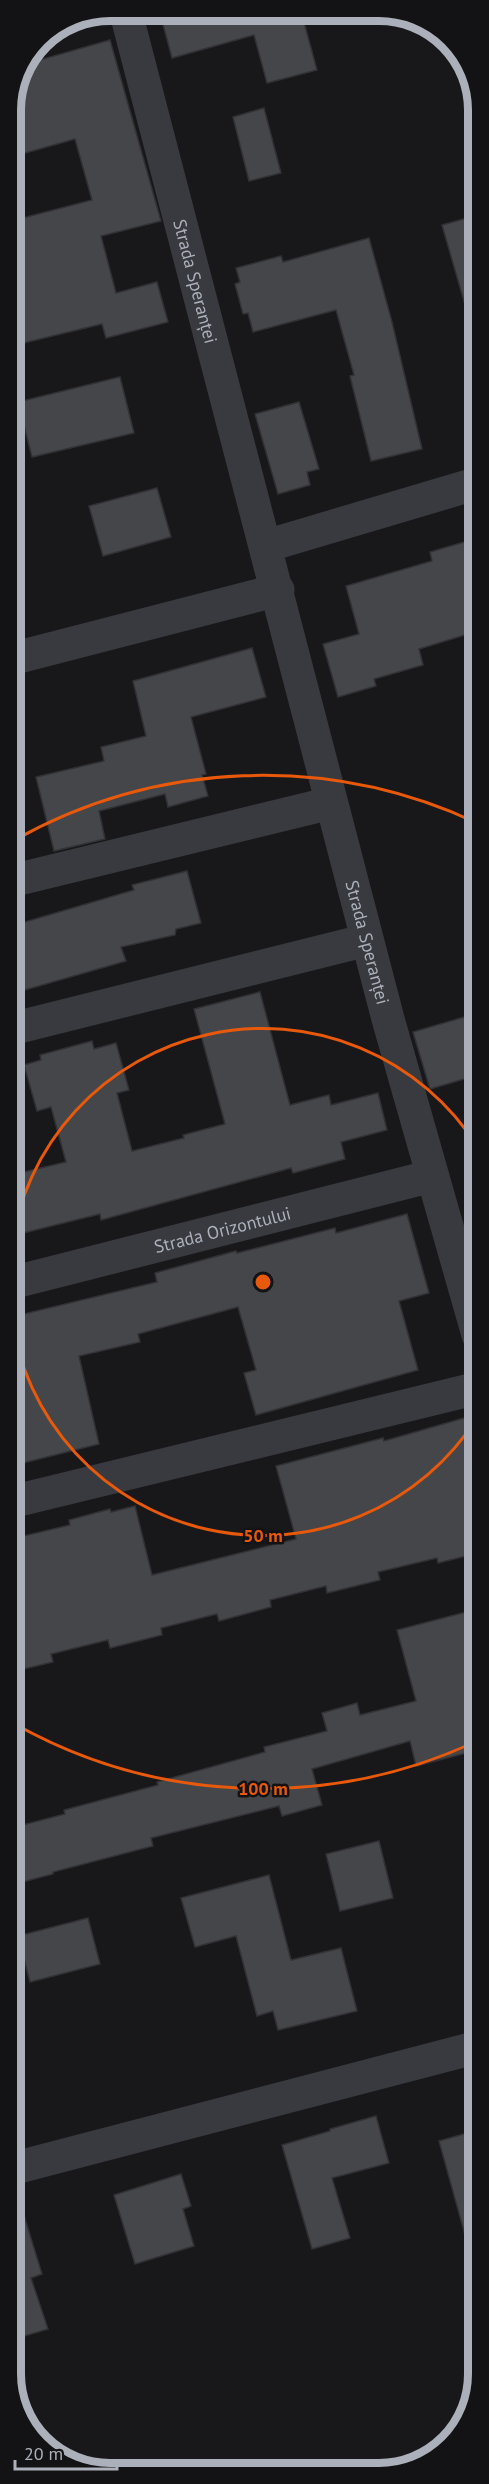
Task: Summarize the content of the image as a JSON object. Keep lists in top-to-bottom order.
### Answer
{
  "streets": {
    "street": ["Strada Speranței", "Strada Orizontului"]
  },
  "crossings": [
    ["Strada Speranței", "Strada Orizontului"]
  ],
  "scale_bar": "20 m",
  "rings": ["50 m", "100 m"]
}
